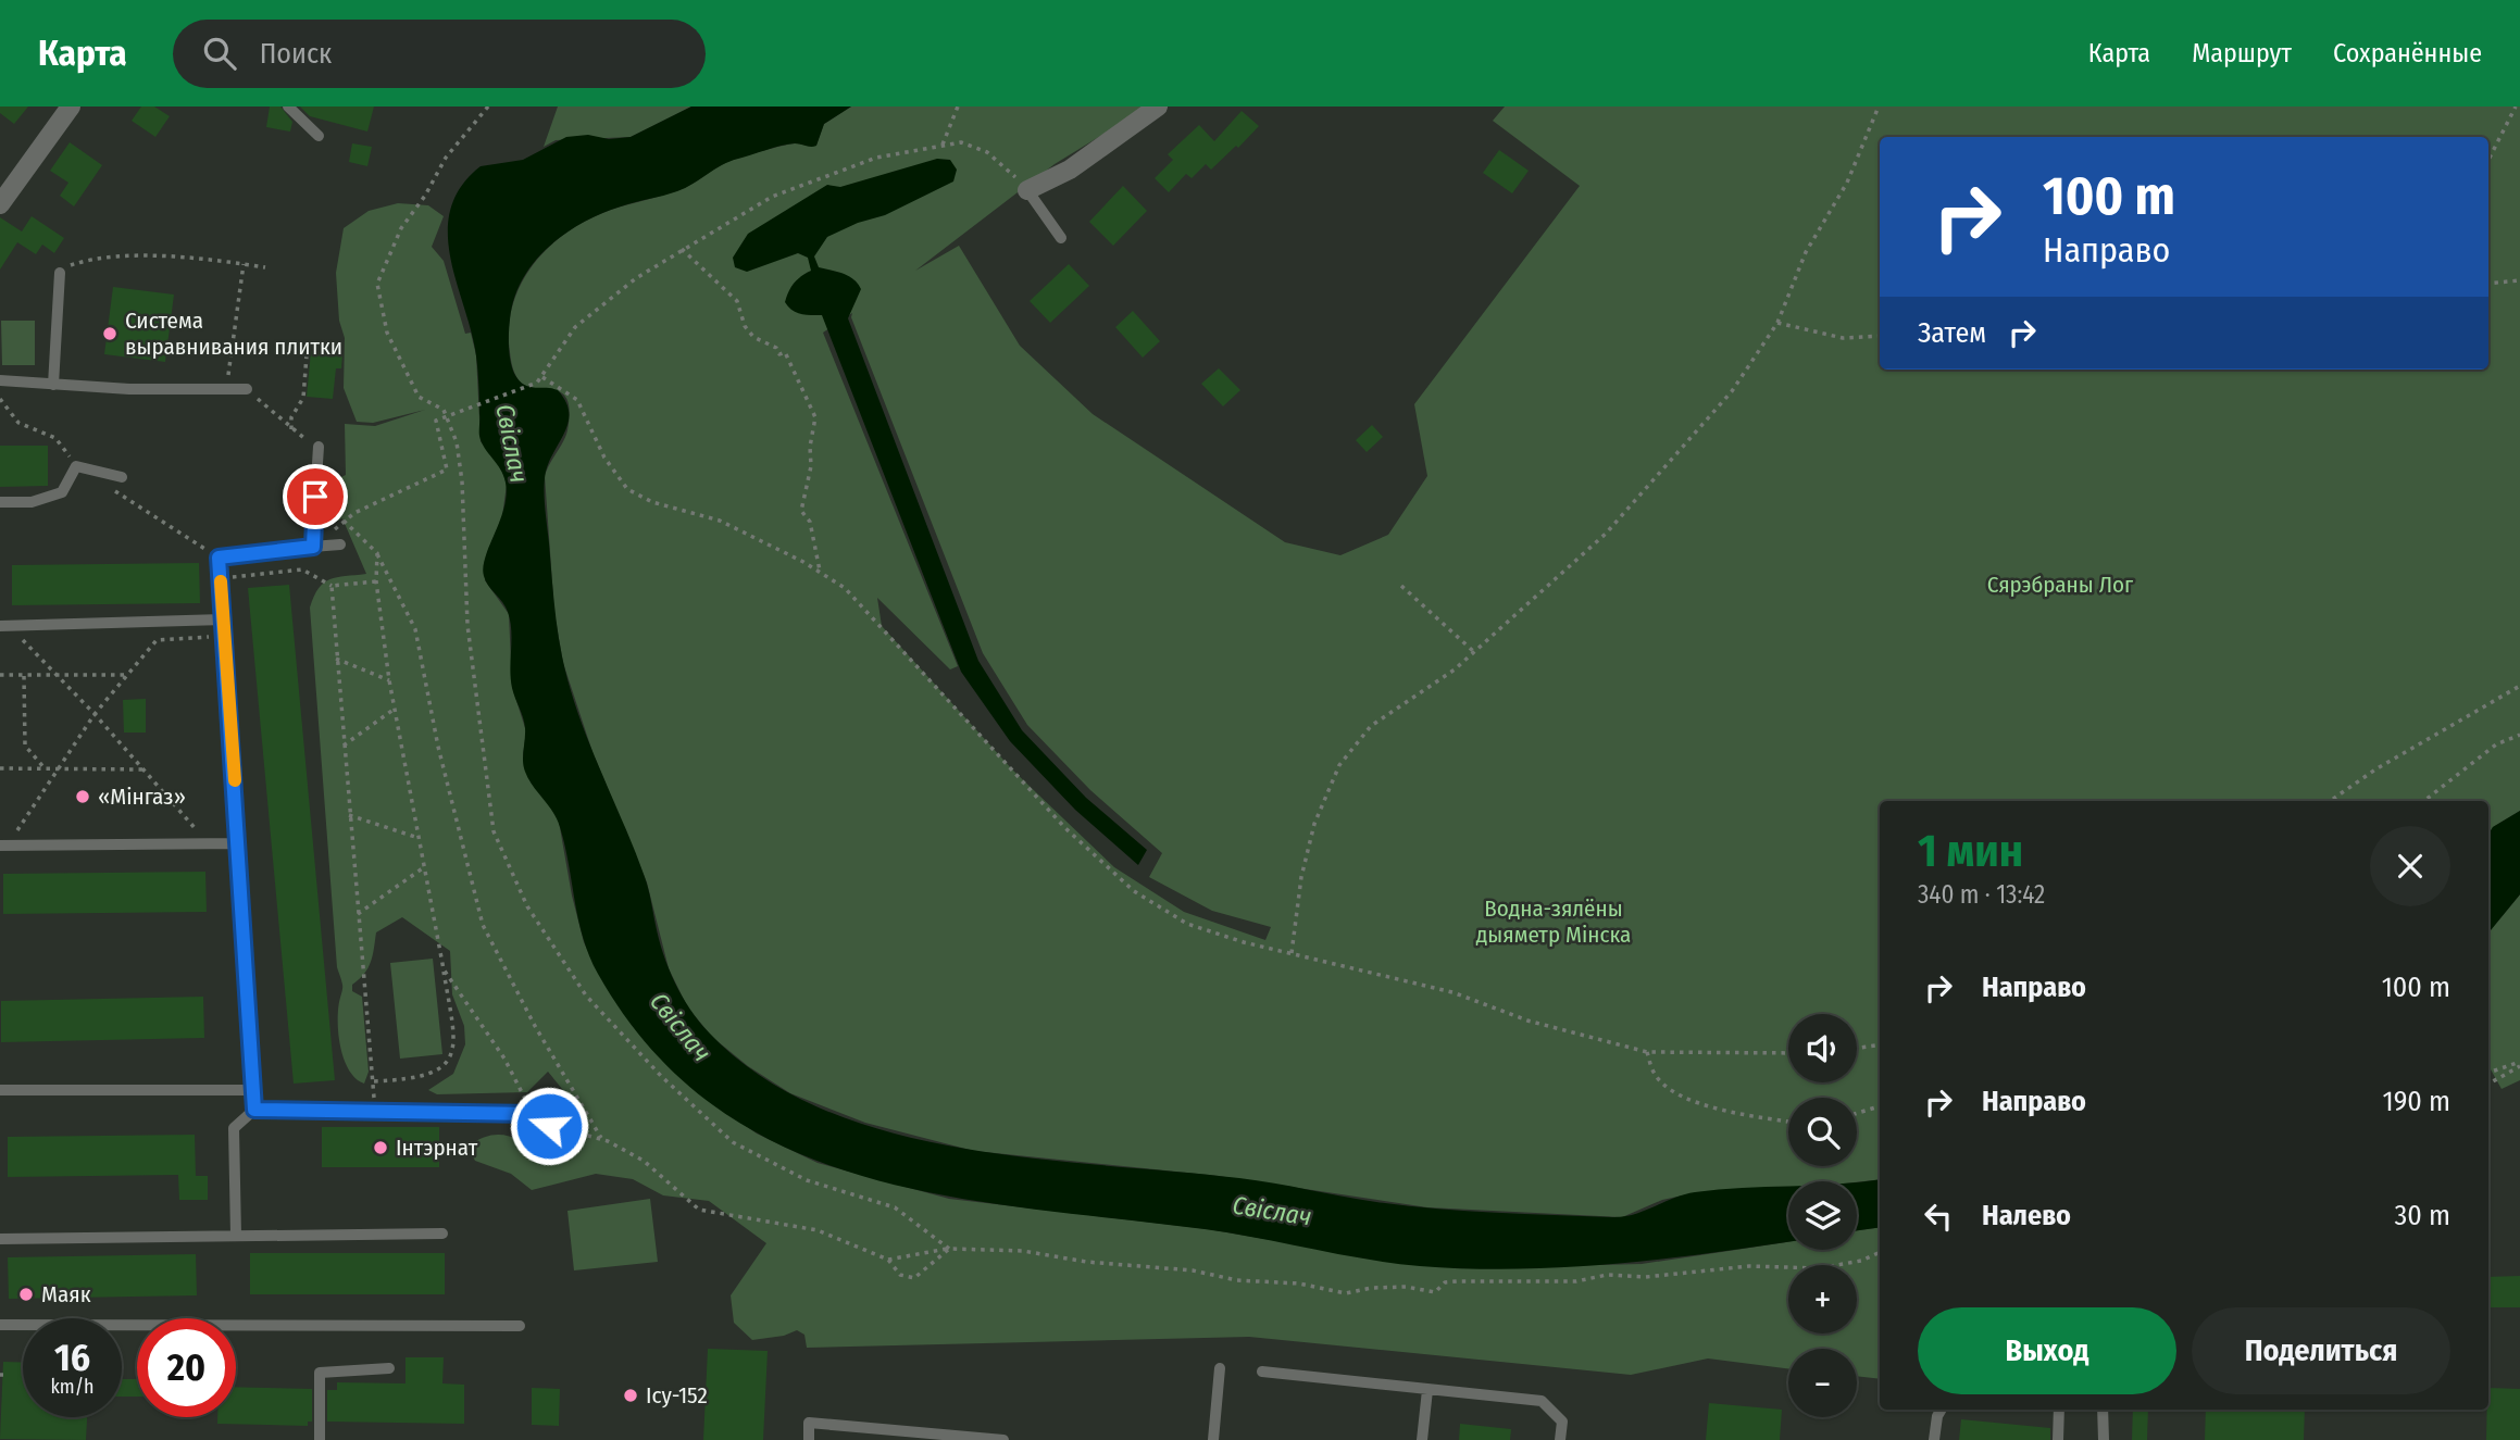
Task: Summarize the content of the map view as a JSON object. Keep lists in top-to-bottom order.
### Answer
{
  "water": ["Свіслач"],
  "parks": ["Сярэбраны Лог", "Водна-зялёны дыяметр Мінска"],
  "places": [
    "Система выравнивания плитки",
    "«Мінгаз»",
    "Інтэрнат",
    "Маяк",
    "Ісу-152"
  ],
  "page": {
    "header": "Карта",
    "search": "Поиск",
    "nav": ["Карта", "Маршрут", "Сохранённые"],
    "turn": ["100 m", "Направо"],
    "then": "Затем",
    "heading": ["1 мин", "340 m · 13:42"],
    "list": [
      {
        "name": "Направо",
        "value": "100 m"
      },
      {
        "name": "Направо",
        "value": "190 m"
      },
      {
        "name": "Налево",
        "value": "30 m"
      }
    ],
    "map_buttons": ["+", "−"],
    "buttons": ["Выход", "Поделиться"],
    "speed": "16 km/h",
    "limit": "20"
  }
}
